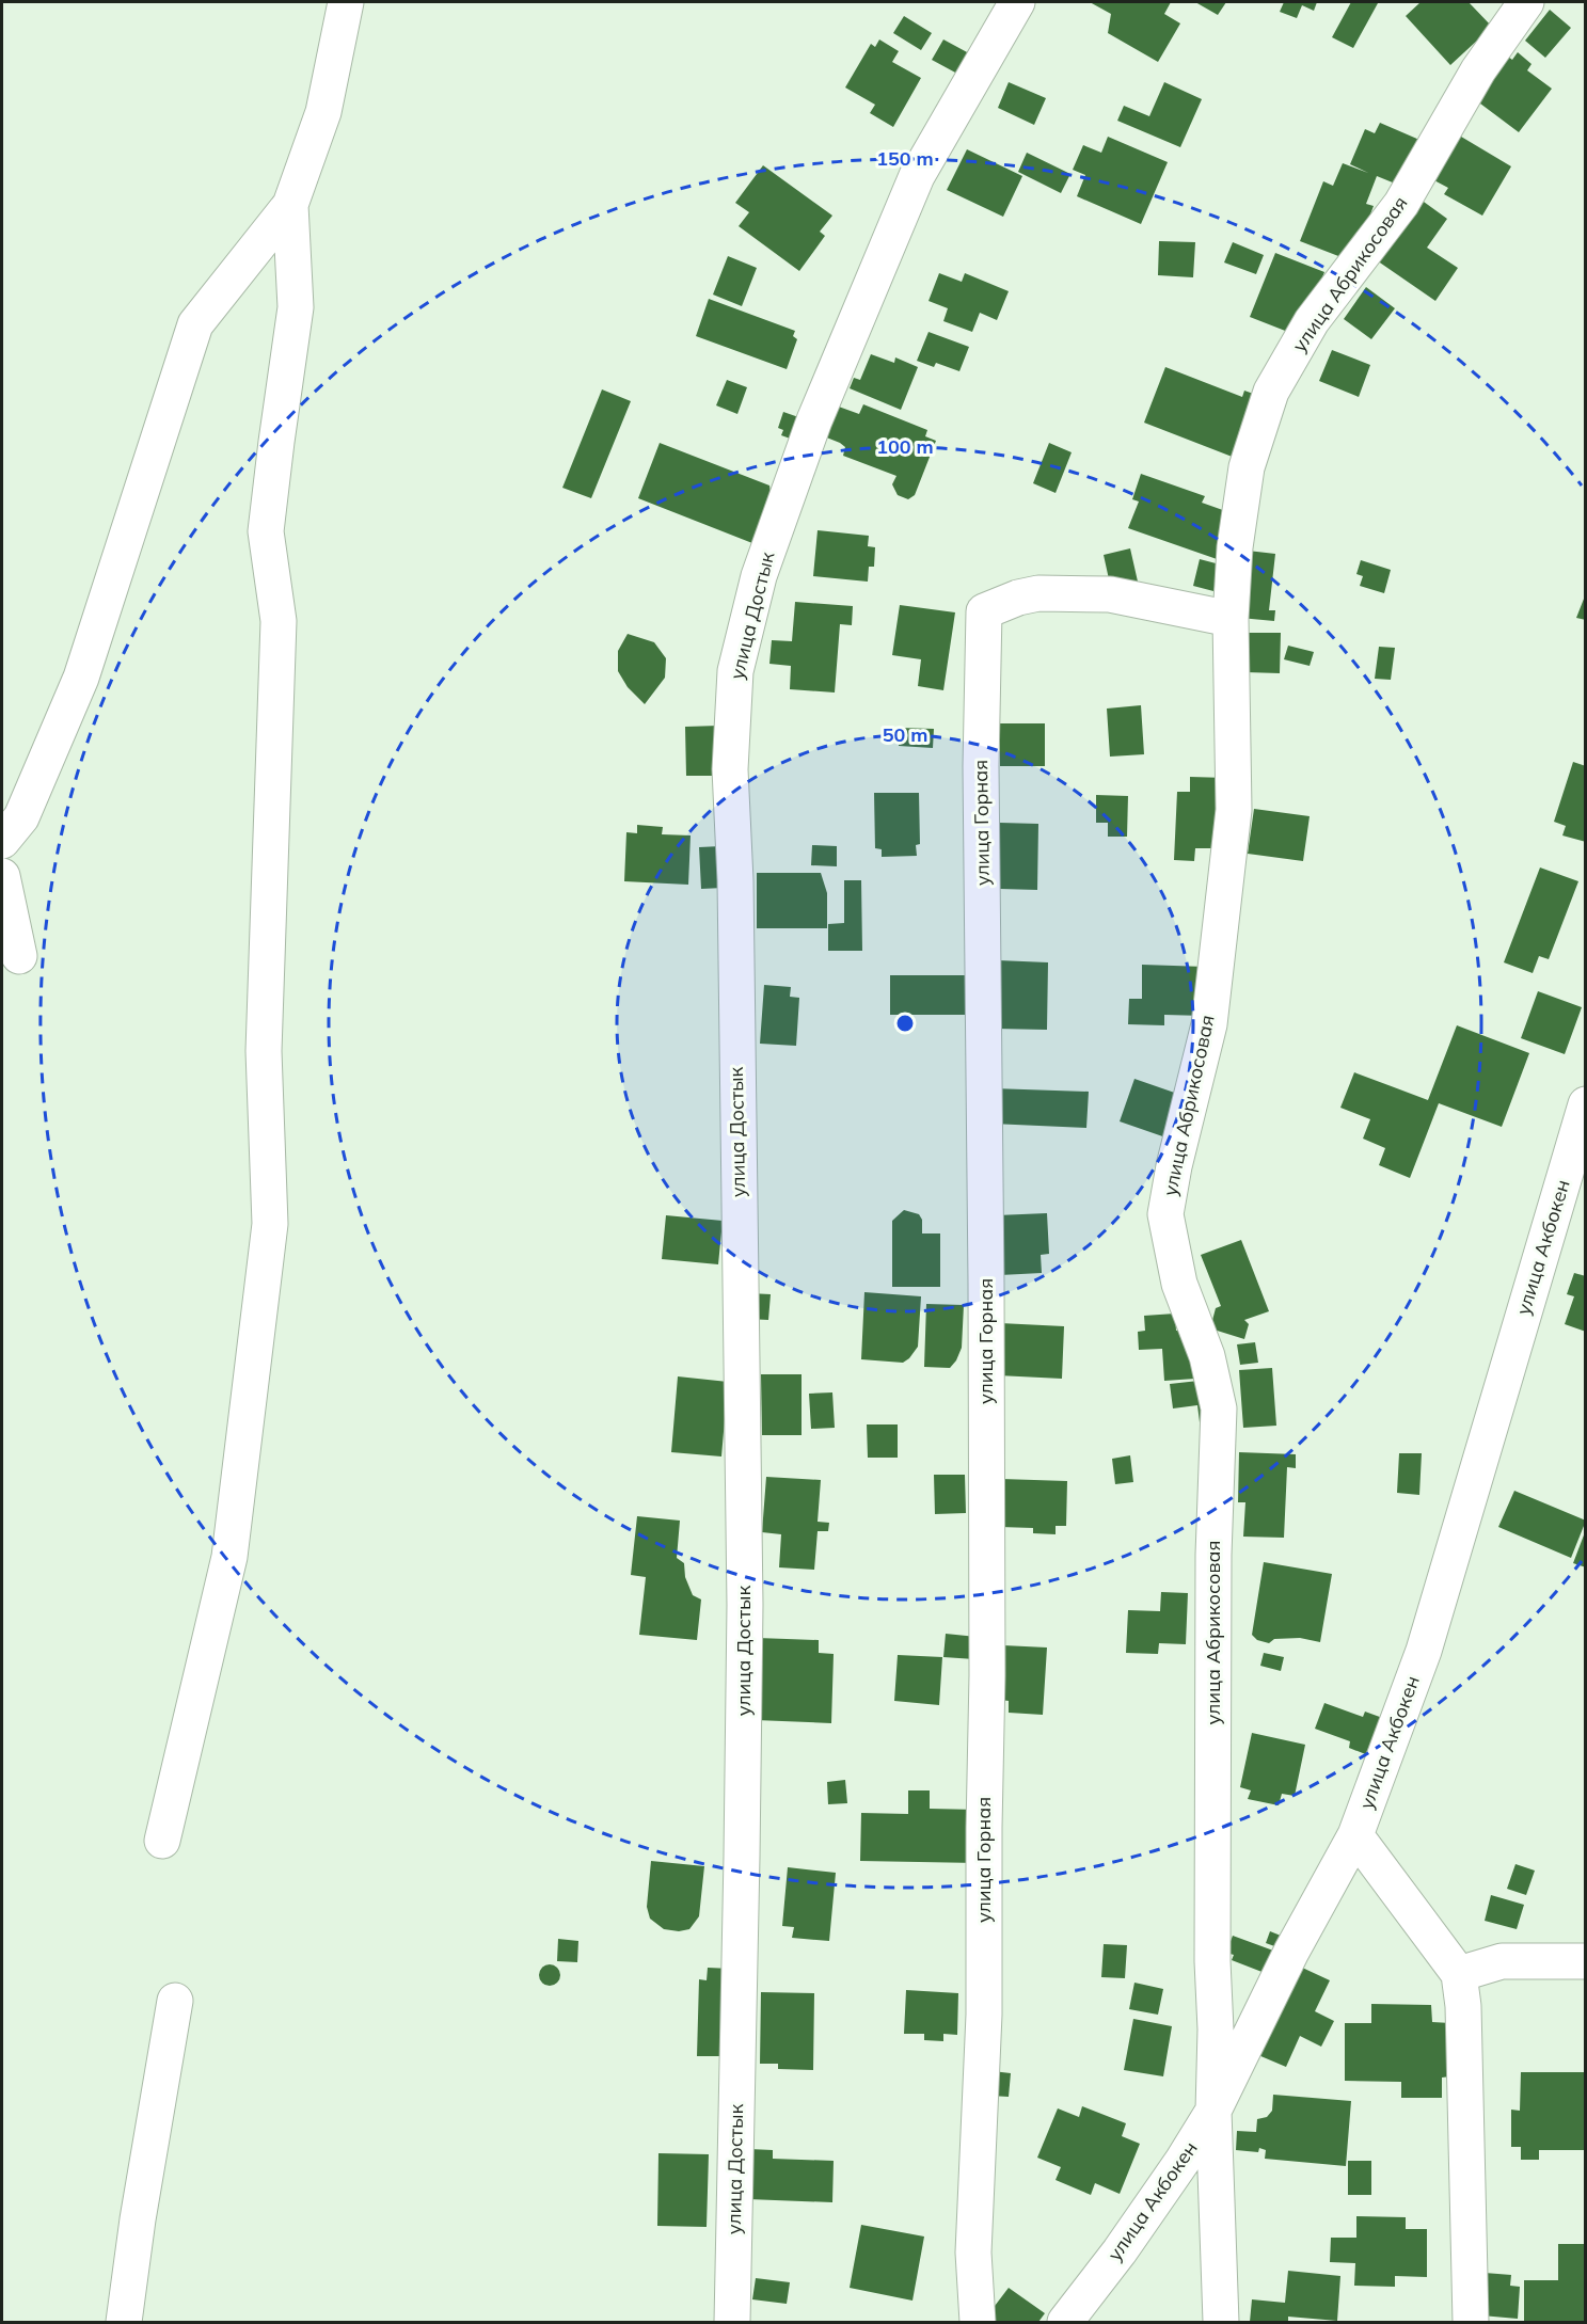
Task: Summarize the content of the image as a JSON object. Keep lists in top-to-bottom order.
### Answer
{
  "streets": {
    "street": [
      "улица Абрикосовая",
      "улица Достык",
      "улица Горная",
      "улица Акбокен"
    ]
  },
  "crossings": [
    ["улица Абрикосовая", "улица Горная"],
    ["улица Абрикосовая", "улица Акбокен"]
  ],
  "rings": ["150 m", "100 m", "50 m"]
}
